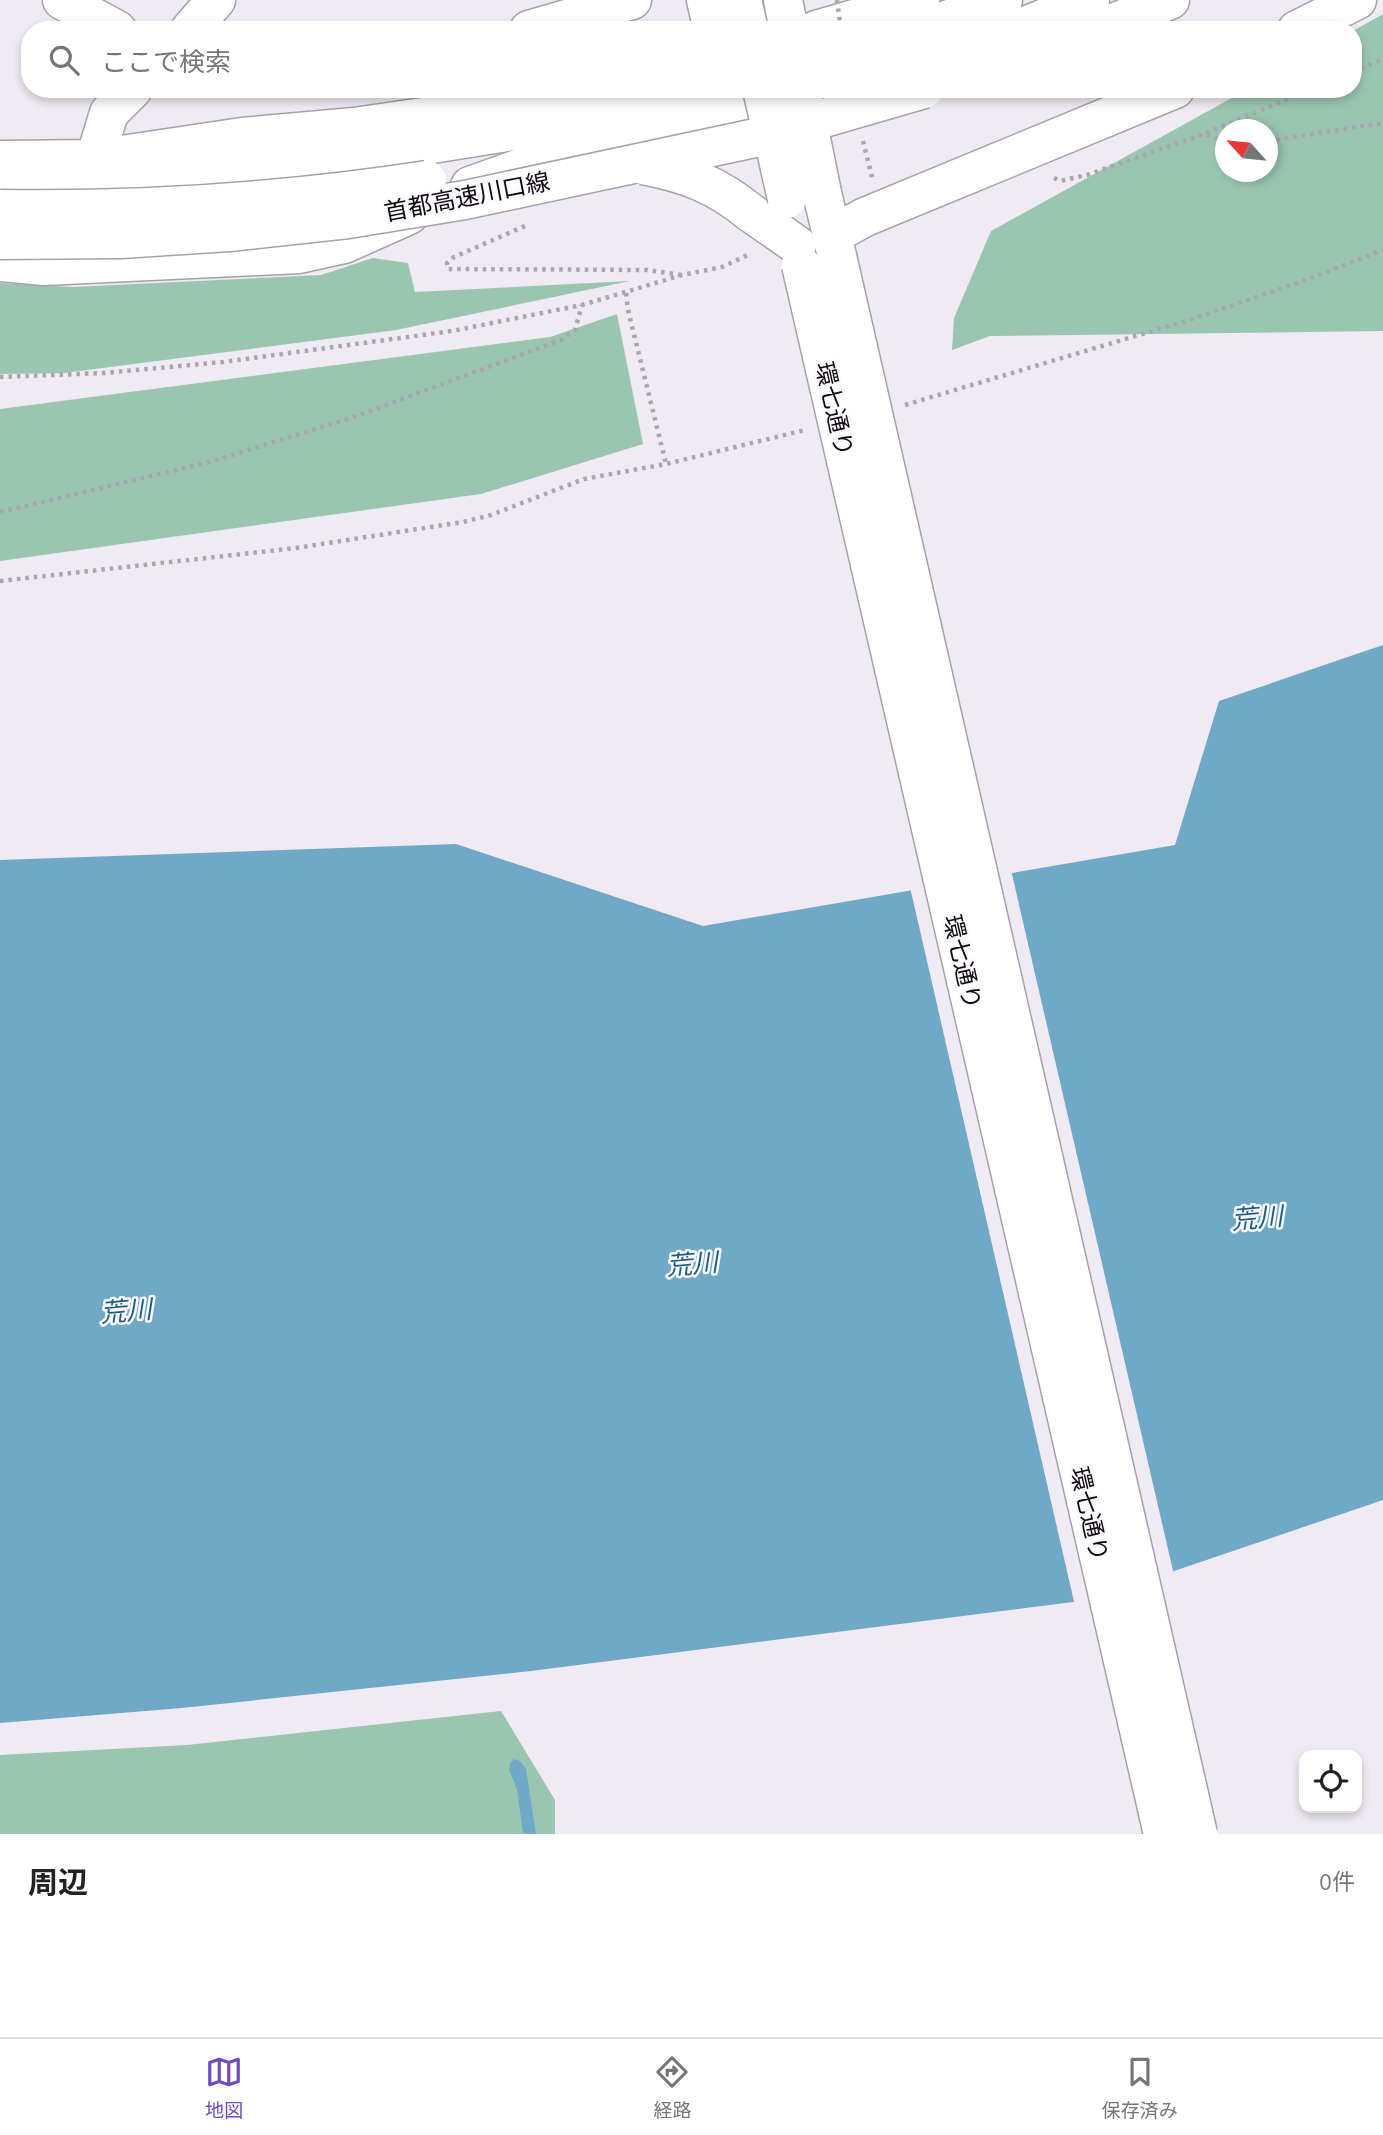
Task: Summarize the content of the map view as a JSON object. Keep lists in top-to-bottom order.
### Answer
{
  "streets": {
    "main road": ["首都高速川口線", "環七通り"]
  },
  "water": ["荒川"],
  "north": "top left",
  "page": {
    "search": "ここで検索",
    "heading": ["周辺", "0件"],
    "nav": ["地図", "経路", "保存済み"]
  }
}
